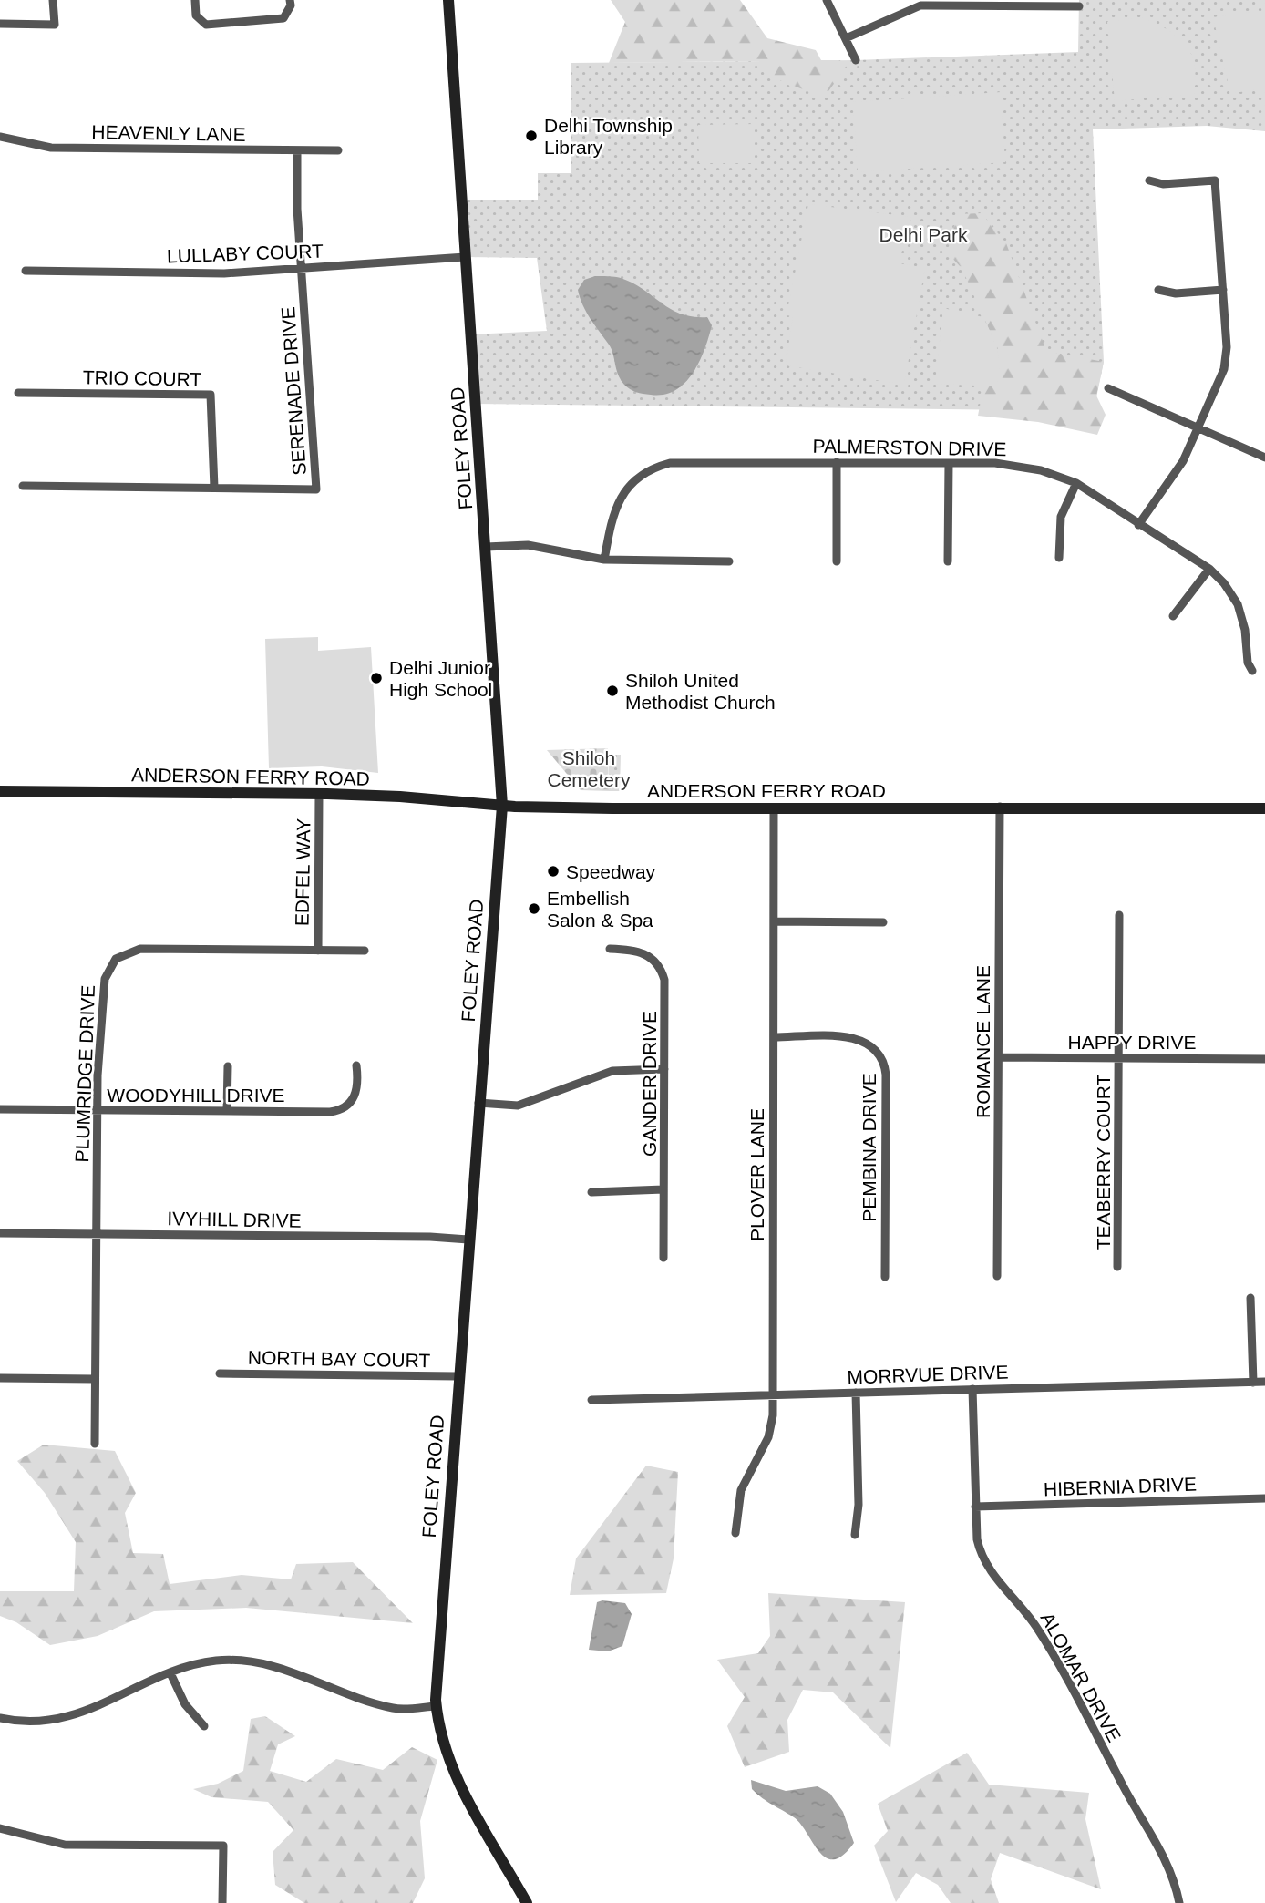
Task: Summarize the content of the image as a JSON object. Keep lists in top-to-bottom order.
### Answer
{
  "streets": {
    "street": [
      "HEAVENLY LANE",
      "LULLABY COURT",
      "TRIO COURT",
      "SERENADE DRIVE",
      "PALMERSTON DRIVE",
      "FOLEY ROAD",
      "ANDERSON FERRY ROAD",
      "EDFEL WAY",
      "ROMANCE LANE",
      "HAPPY DRIVE",
      "PLUMRIDGE DRIVE",
      "GANDER DRIVE",
      "WOODYHILL DRIVE",
      "PEMBINA DRIVE",
      "TEABERRY COURT",
      "PLOVER LANE",
      "IVYHILL DRIVE",
      "NORTH BAY COURT",
      "MORRVUE DRIVE",
      "HIBERNIA DRIVE",
      "ALOMAR DRIVE"
    ]
  },
  "crossings": [
    ["HEAVENLY LANE", "SERENADE DRIVE"],
    ["LULLABY COURT", "SERENADE DRIVE"],
    ["LULLABY COURT", "FOLEY ROAD"],
    ["TRIO COURT", "SERENADE DRIVE"],
    ["FOLEY ROAD", "ANDERSON FERRY ROAD"],
    ["FOLEY ROAD", "IVYHILL DRIVE"],
    ["FOLEY ROAD", "NORTH BAY COURT"],
    ["ANDERSON FERRY ROAD", "EDFEL WAY"],
    ["ANDERSON FERRY ROAD", "ROMANCE LANE"],
    ["ANDERSON FERRY ROAD", "PLOVER LANE"],
    ["EDFEL WAY", "PLUMRIDGE DRIVE"],
    ["ROMANCE LANE", "HAPPY DRIVE"],
    ["HAPPY DRIVE", "TEABERRY COURT"],
    ["PLUMRIDGE DRIVE", "WOODYHILL DRIVE"],
    ["PLUMRIDGE DRIVE", "IVYHILL DRIVE"],
    ["PEMBINA DRIVE", "PLOVER LANE"],
    ["PLOVER LANE", "MORRVUE DRIVE"],
    ["MORRVUE DRIVE", "ALOMAR DRIVE"],
    ["HIBERNIA DRIVE", "ALOMAR DRIVE"]
  ],
  "parks": ["Delhi Park", "Shiloh Cemetery"],
  "places": [
    "Delhi Township Library",
    "Delhi Junior High School",
    "Shiloh United Methodist Church",
    "Speedway",
    "Embellish Salon & Spa"
  ]
}
